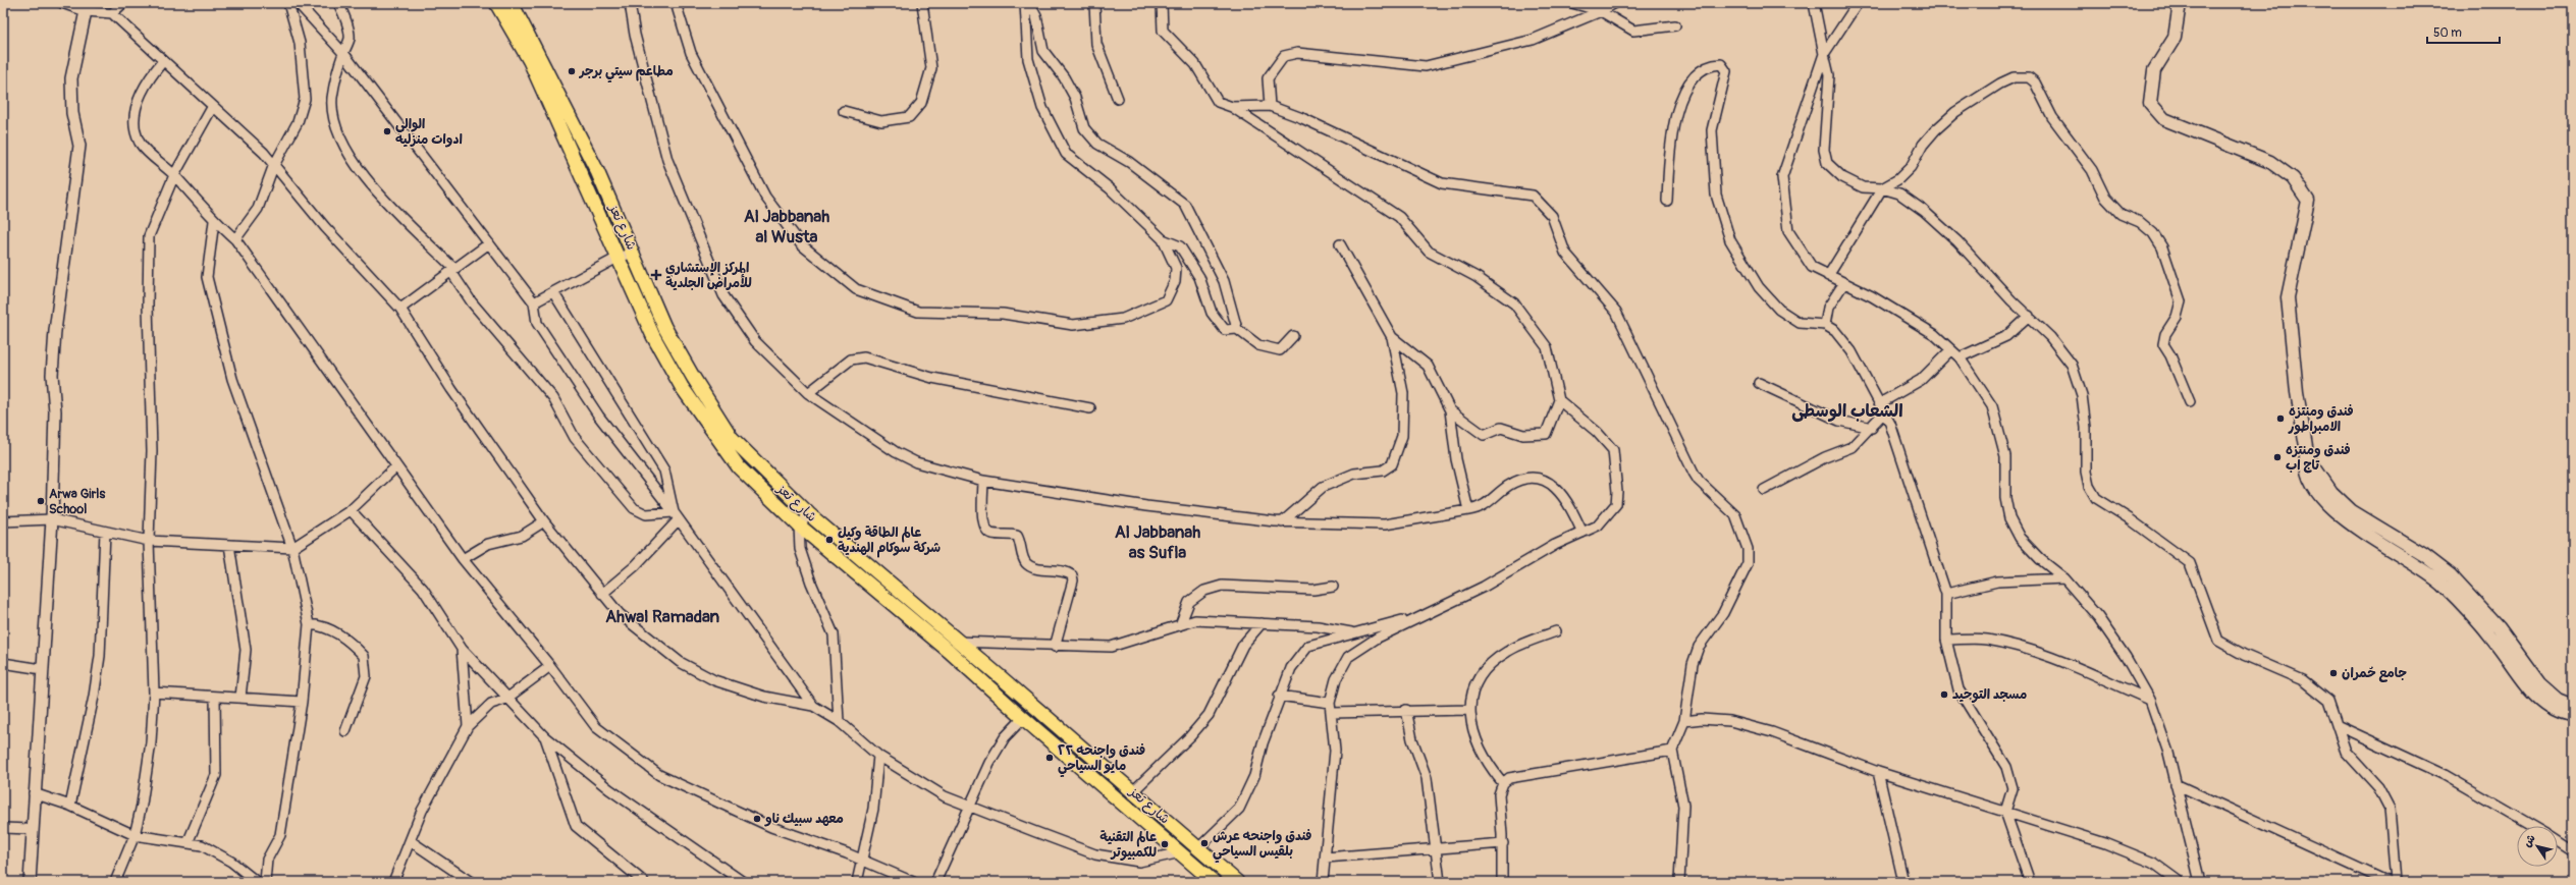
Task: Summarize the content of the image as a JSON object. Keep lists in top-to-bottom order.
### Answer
{
  "streets": {
    "main road": ["شارع تعز"]
  },
  "districts": [
    "Al Jabbanah al Wusta",
    "الشعاب الوسطى",
    "Al Jabbanah as Sufla",
    "Ahwal Ramadan"
  ],
  "places": {
    "other": [
      "مطاعم سيتي برجر",
      "الوالي ادوات منزليه",
      "فندق ومنتزه الامبراطور",
      "فندق ومنتزه تاج اب",
      "Arwa Girls School",
      "عالم الطاقة وكيل شركة سوكام الهندية",
      "جامع حُمران",
      "مسجد التوحيد",
      "فندق واجنحه ٢٢ مايو السياحي",
      "معهد سبيك ناو",
      "فندق واجنحه عرش بلقيس السياحي",
      "عالم التقنية للكمبيوتر"
    ],
    "health": ["المركز الإستشاري للأمراض الجلدية"]
  },
  "scale_bar": "50 m",
  "north": "top left"
}
